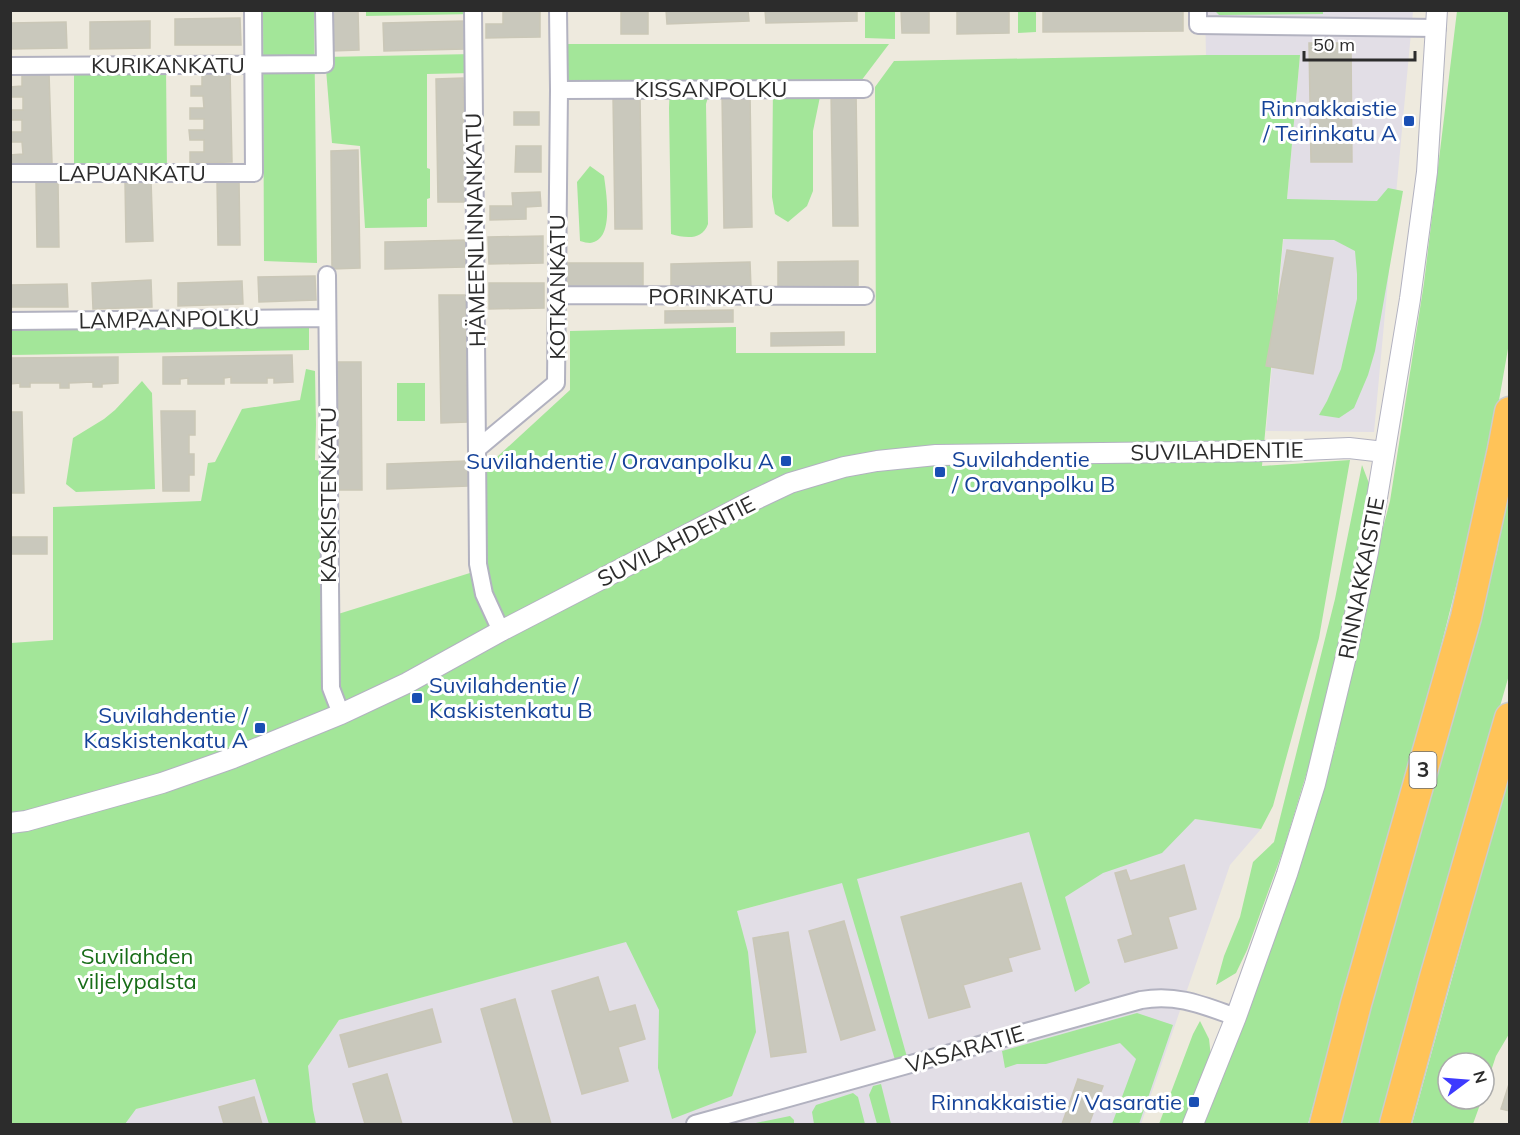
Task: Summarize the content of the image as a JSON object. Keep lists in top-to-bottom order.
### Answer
{
  "streets": {
    "highway": ["3"],
    "street": [
      "KURIKANKATU",
      "KISSANPOLKU",
      "LAPUANKATU",
      "HÄMEENLINNANKATU",
      "KOTKANKATU",
      "PORINKATU",
      "LAMPAANPOLKU",
      "SUVILAHDENTIE",
      "KASKISTENKATU",
      "RINNAKKAISTIE",
      "VASARATIE"
    ]
  },
  "crossings": [
    ["KURIKANKATU", "LAPUANKATU"],
    ["KISSANPOLKU", "KOTKANKATU"],
    ["HÄMEENLINNANKATU", "KOTKANKATU"],
    ["KOTKANKATU", "PORINKATU"],
    ["LAMPAANPOLKU", "KASKISTENKATU"],
    ["SUVILAHDENTIE", "KASKISTENKATU"],
    ["SUVILAHDENTIE", "RINNAKKAISTIE"],
    ["RINNAKKAISTIE", "VASARATIE"]
  ],
  "parks": ["Suvilahden viljelypalsta"],
  "places": {
    "transit": [
      "Rinnakkaistie / Teirinkatu A",
      "Suvilahdentie / Oravanpolku A",
      "Suvilahdentie / Oravanpolku B",
      "Suvilahdentie / Kaskistenkatu B",
      "Suvilahdentie / Kaskistenkatu A",
      "Rinnakkaistie / Vasaratie"
    ]
  },
  "scale_bar": "50 m",
  "north": "right"
}
